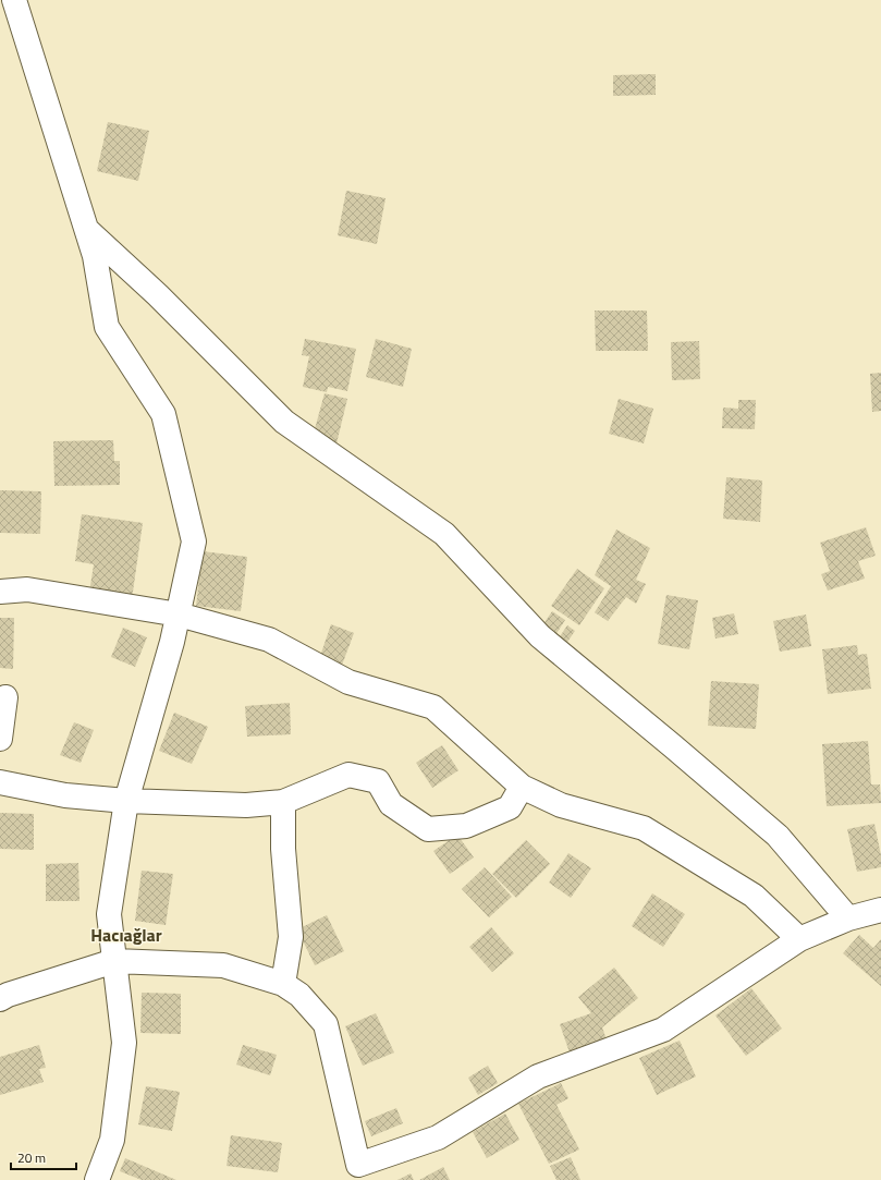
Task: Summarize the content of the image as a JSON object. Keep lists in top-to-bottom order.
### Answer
{
  "districts": ["Hacıağlar"],
  "scale_bar": "20 m"
}
